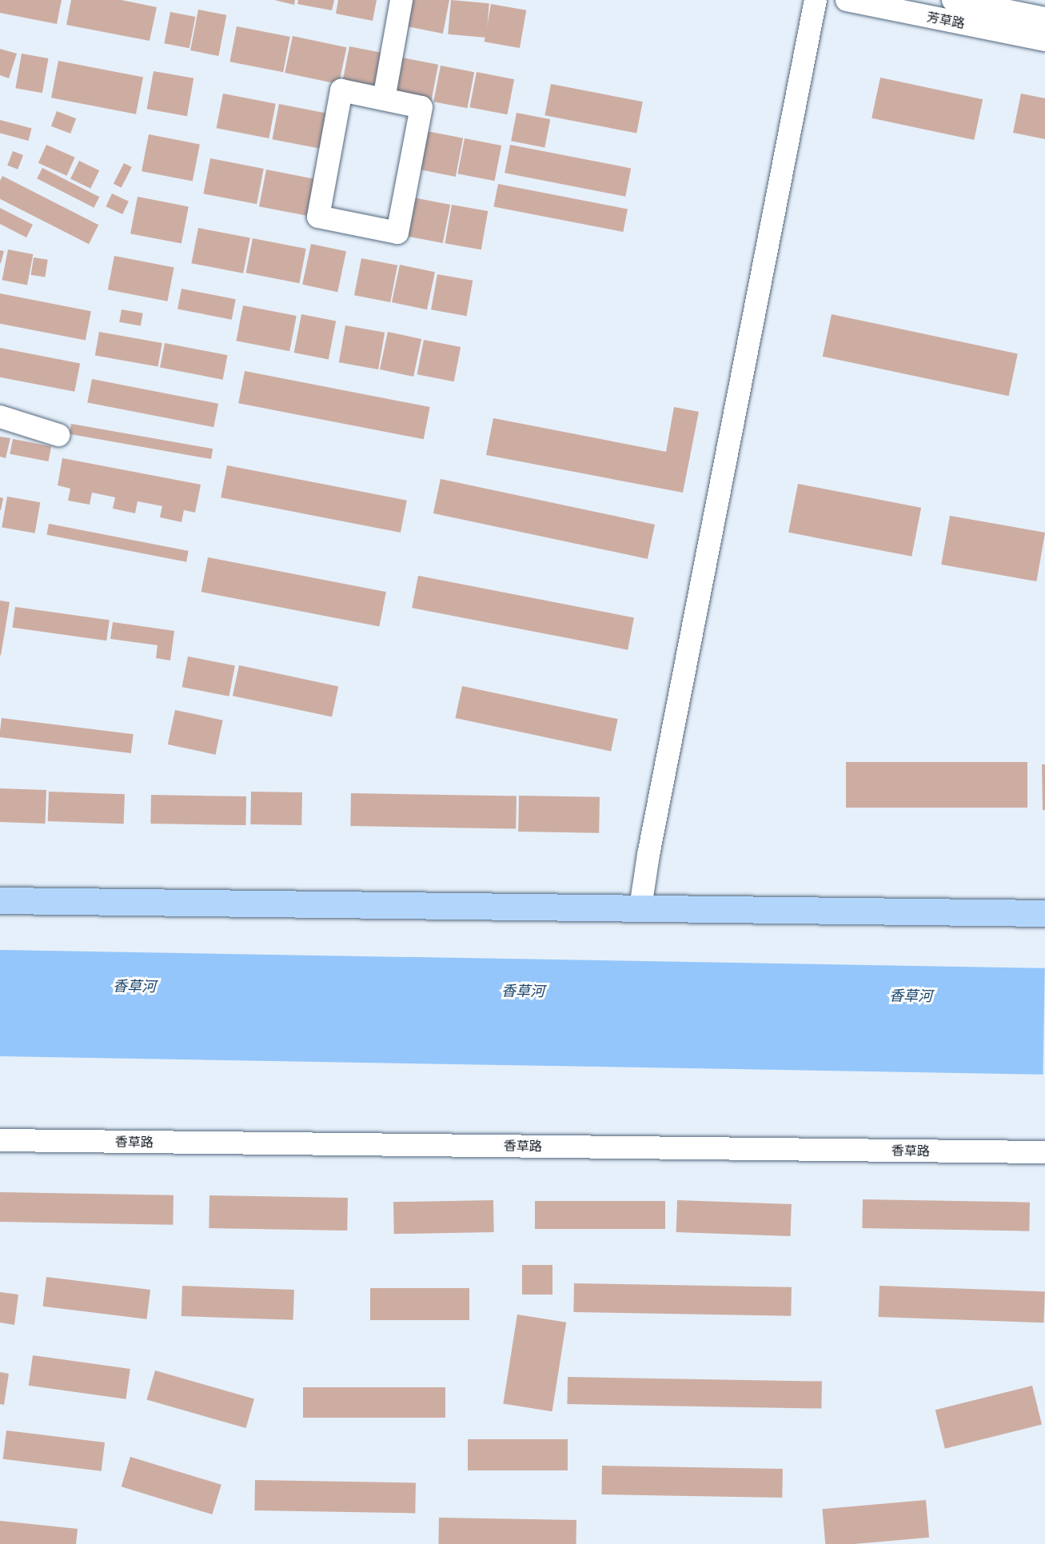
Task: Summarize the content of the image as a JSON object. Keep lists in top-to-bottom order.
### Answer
{
  "streets": {
    "street": ["芳草路", "香草路"]
  },
  "water": ["香草河"]
}
